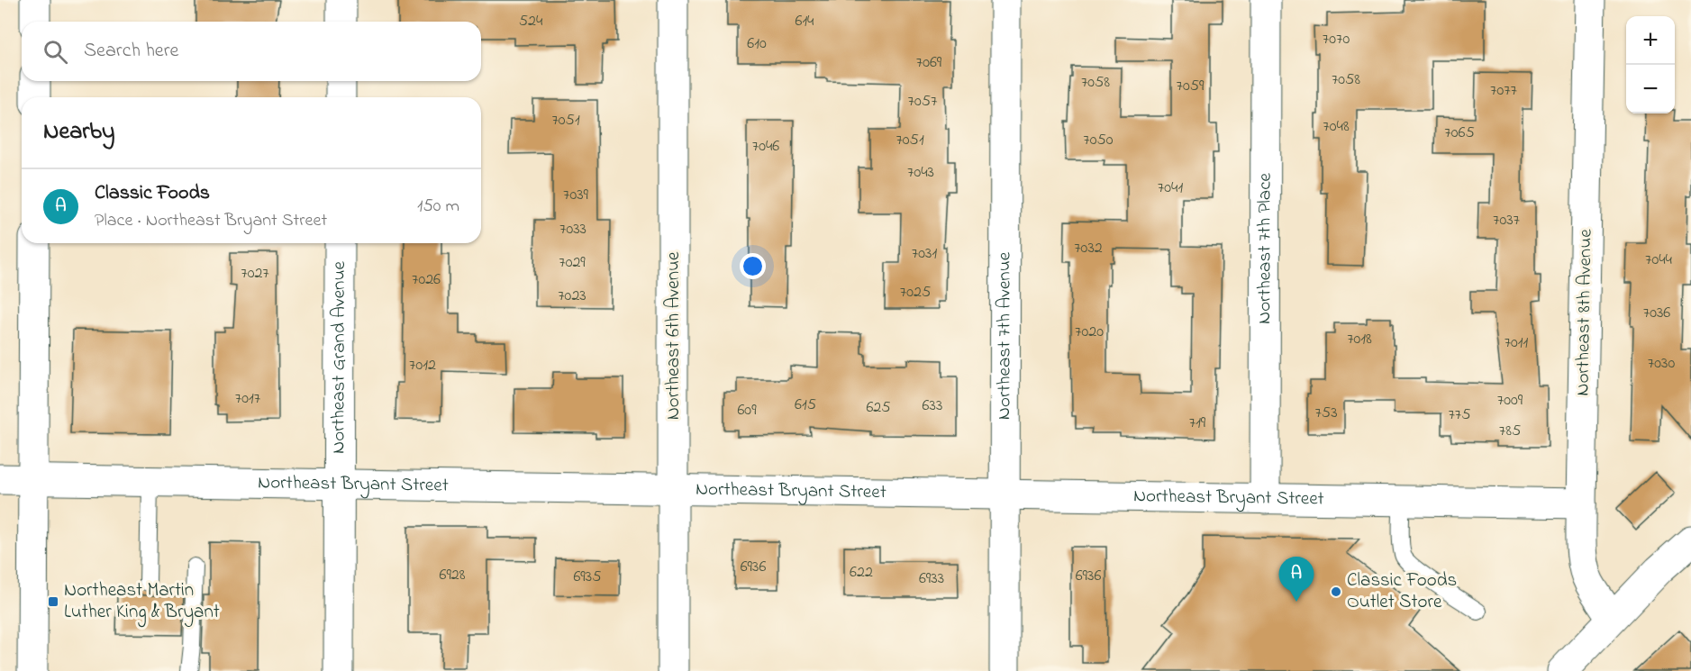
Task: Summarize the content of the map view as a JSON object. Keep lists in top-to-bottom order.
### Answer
{
  "streets": {
    "street": [
      "Northeast 7th Place",
      "Northeast 8th Avenue",
      "Northeast 7th Avenue",
      "Northeast 6th Avenue",
      "Northeast Grand Avenue",
      "Northeast Bryant Street"
    ]
  },
  "crossings": [
    ["Northeast 7th Place", "Northeast Bryant Street"],
    ["Northeast 8th Avenue", "Northeast Bryant Street"],
    ["Northeast 7th Avenue", "Northeast Bryant Street"],
    ["Northeast 6th Avenue", "Northeast Bryant Street"],
    ["Northeast Grand Avenue", "Northeast Bryant Street"]
  ],
  "places": {
    "other": ["Classic Foods Outlet Store"],
    "transit": ["Northeast Martin Luther King & Bryant"]
  },
  "house_numbers": [
    "524",
    "614",
    "7070",
    "610",
    "7069",
    "7058",
    "7058",
    "7059",
    "7077",
    "7057",
    "7051",
    "7048",
    "7065",
    "7051",
    "7050",
    "7046",
    "7043",
    "7041",
    "7039",
    "7037",
    "7033",
    "7032",
    "7031",
    "7044",
    "7029",
    "7027",
    "7026",
    "7025",
    "7023",
    "7036",
    "7020",
    "7018",
    "7011",
    "7030",
    "7012",
    "7017",
    "7009",
    "615",
    "633",
    "625",
    "609",
    "753",
    "775",
    "719",
    "785",
    "6936",
    "622",
    "6928",
    "6936",
    "6935",
    "6933"
  ],
  "page": {
    "map_buttons": ["+", "−"],
    "search": "Search here",
    "heading": "Nearby",
    "list": [
      {
        "mark": "A",
        "name": "Classic Foods",
        "note": "Place · Northeast Bryant Street",
        "value": "150 m"
      }
    ],
    "pins": "A"
  }
}
